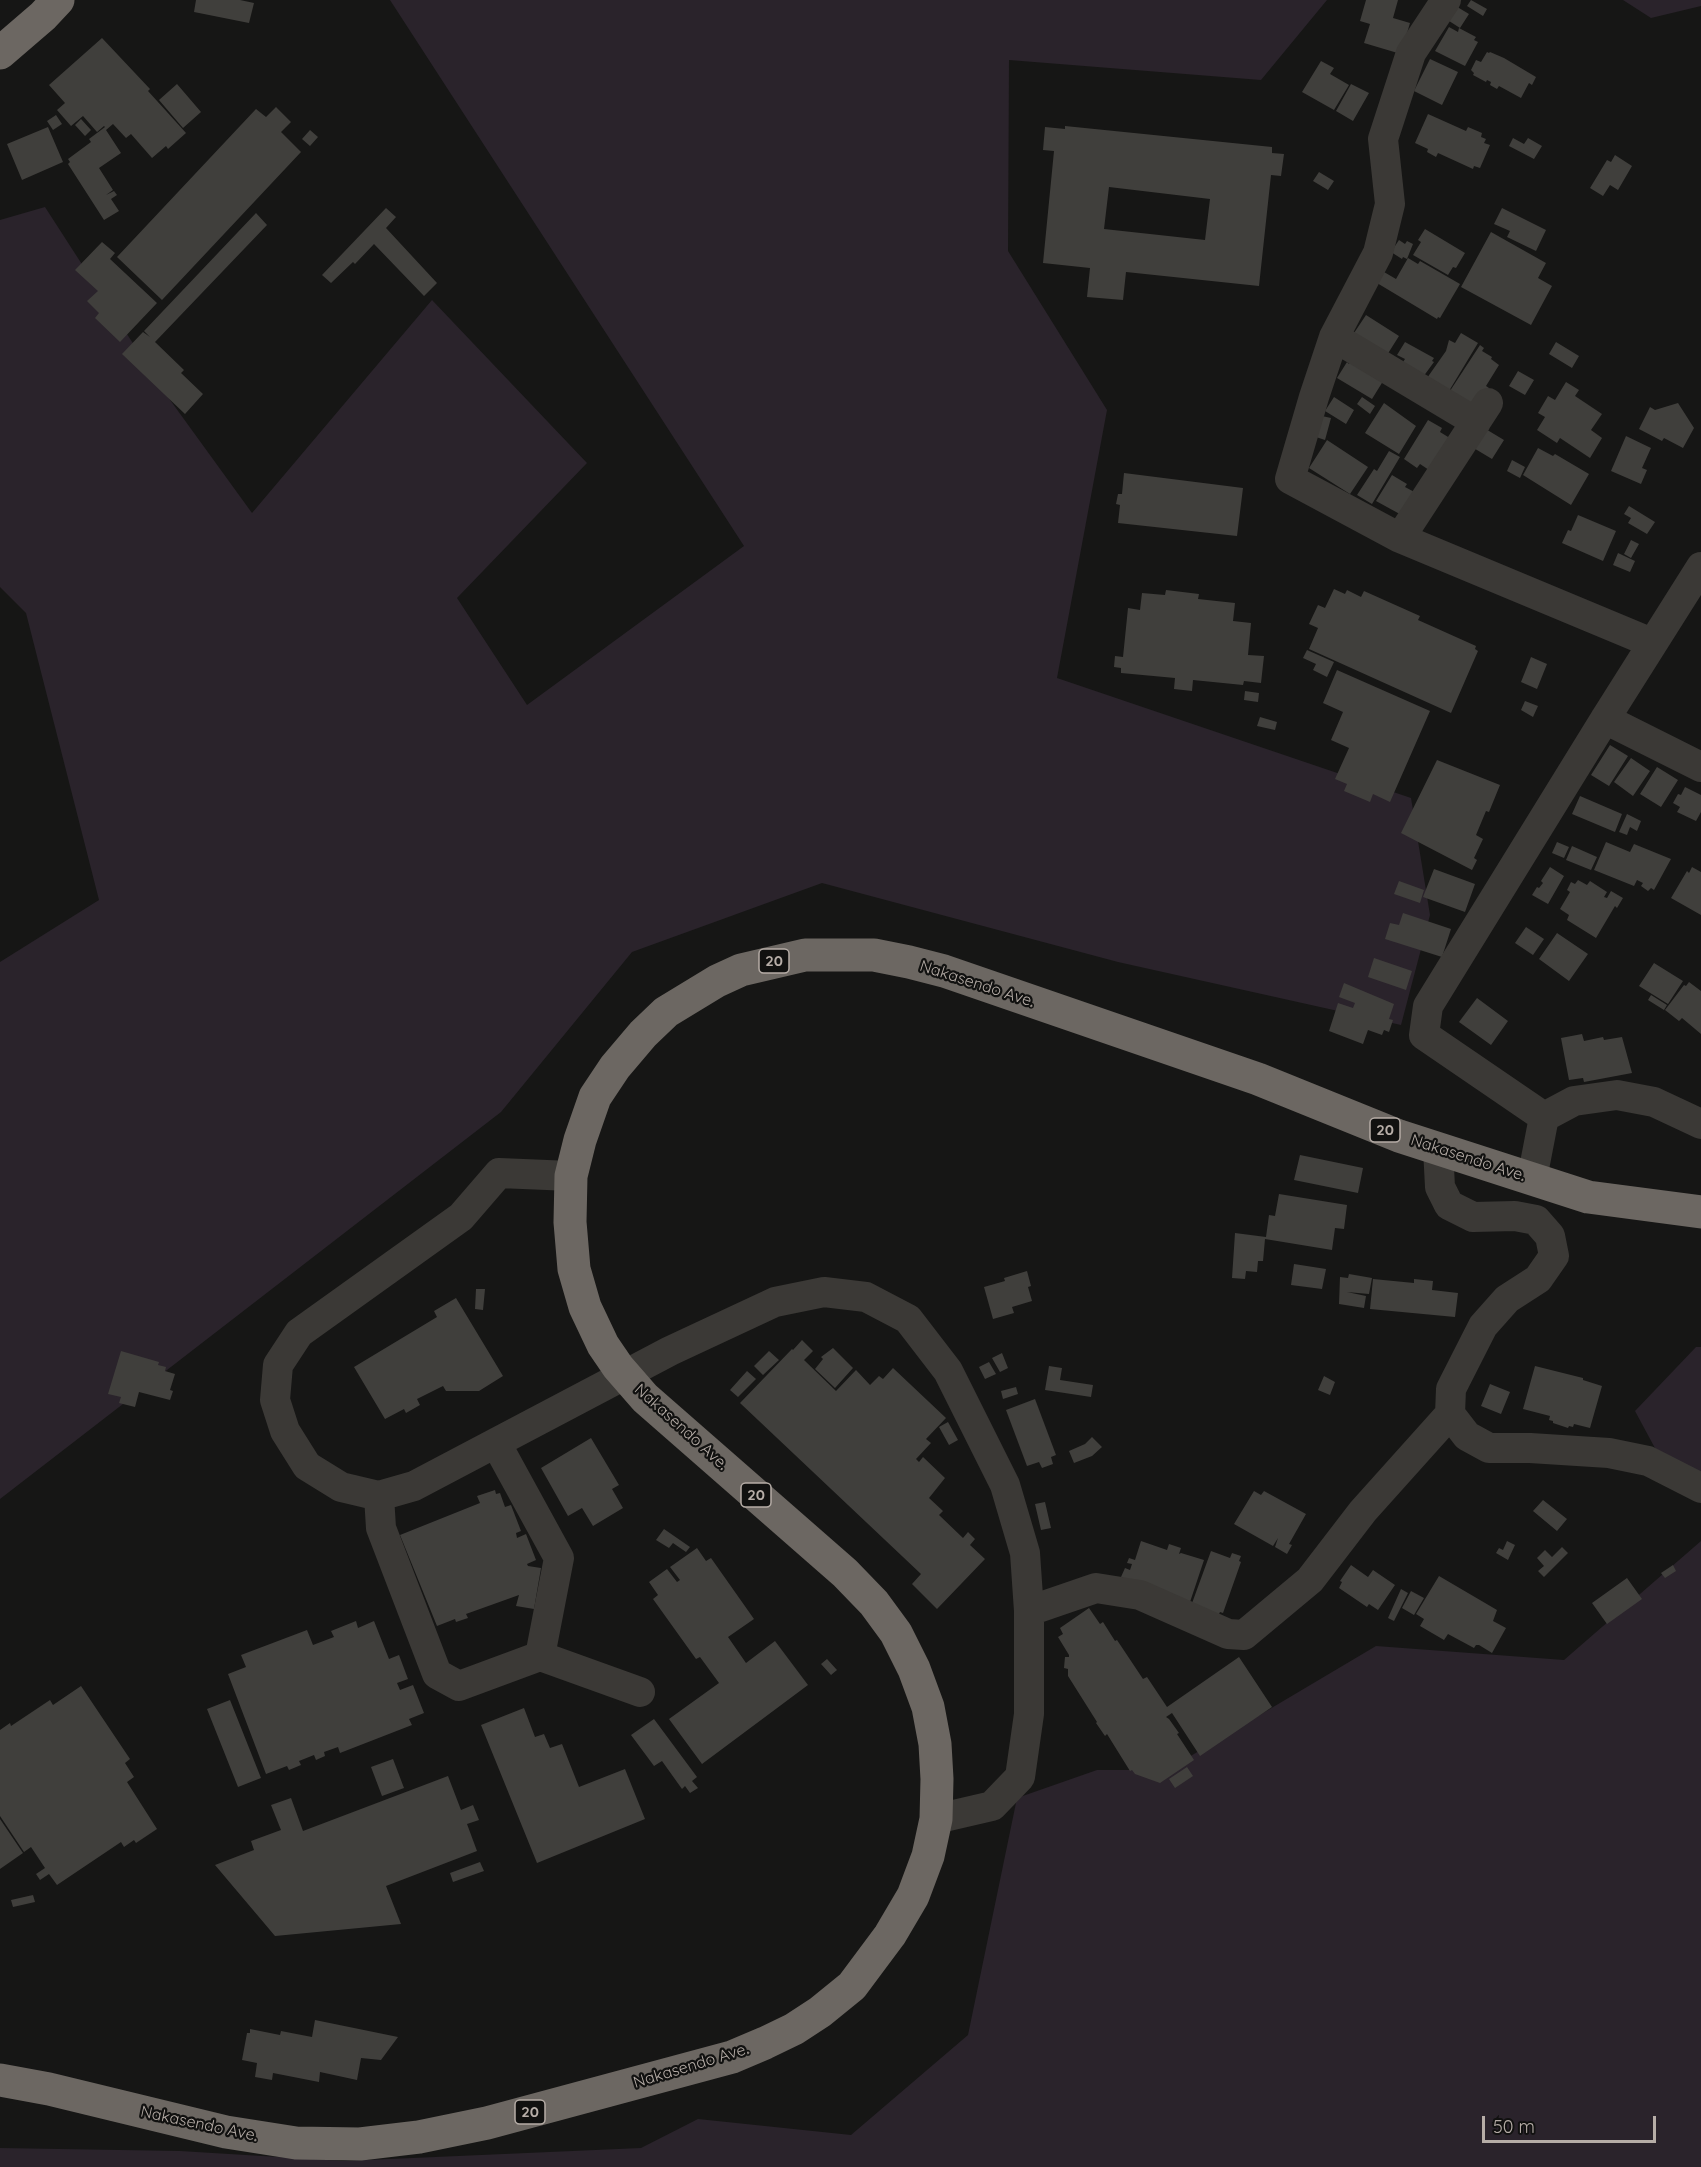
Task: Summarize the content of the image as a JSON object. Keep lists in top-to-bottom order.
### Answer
{
  "streets": {
    "highway": ["20", "Nakasendo Ave."]
  },
  "scale_bar": "50 m"
}
